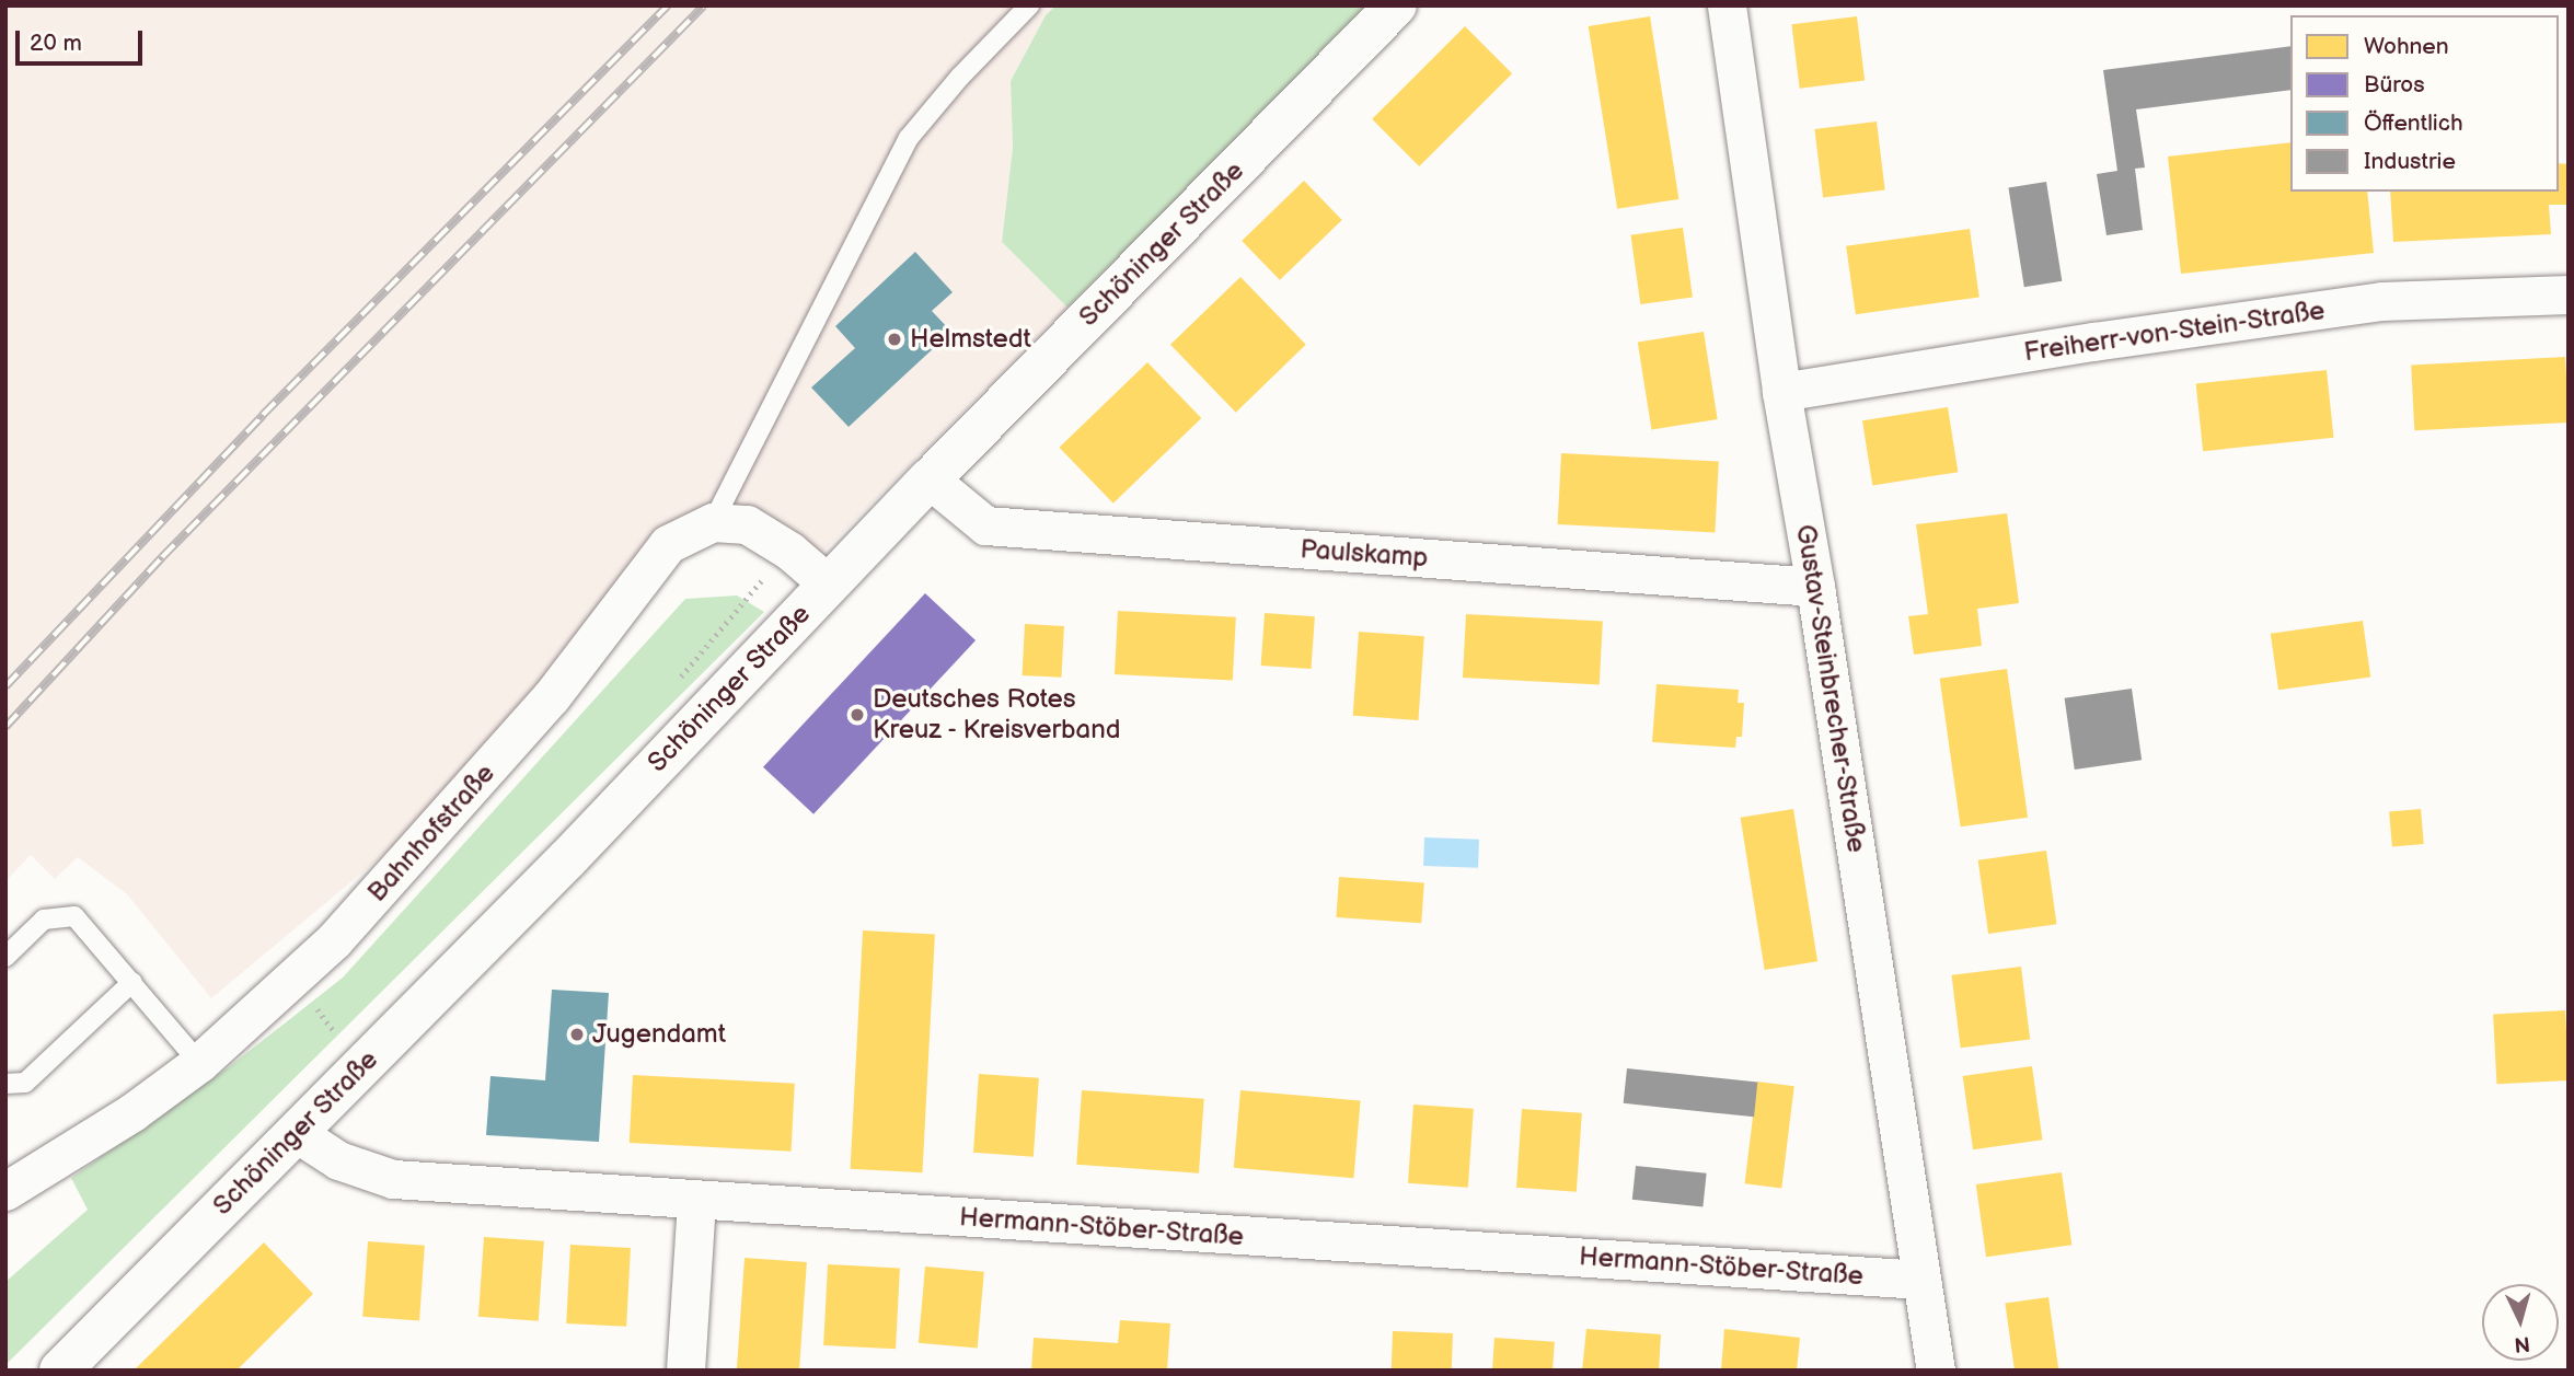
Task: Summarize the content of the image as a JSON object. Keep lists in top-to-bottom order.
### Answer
{
  "streets": {
    "main road": ["Schöninger Straße"],
    "street": [
      "Freiherr-von-Stein-Straße",
      "Paulskamp",
      "Gustav-Steinbrecher-Straße",
      "Bahnhofstraße",
      "Hermann-Stöber-Straße"
    ]
  },
  "crossings": [
    ["Schöninger Straße", "Paulskamp"],
    ["Schöninger Straße", "Hermann-Stöber-Straße"],
    ["Freiherr-von-Stein-Straße", "Gustav-Steinbrecher-Straße"],
    ["Paulskamp", "Gustav-Steinbrecher-Straße"],
    ["Gustav-Steinbrecher-Straße", "Hermann-Stöber-Straße"]
  ],
  "places": ["Helmstedt", "Deutsches Rotes Kreuz - Kreisverband", "Jugendamt"],
  "legend": [
    "Wohnen",
    "Büros",
    "Öffentlich",
    "Industrie"
  ],
  "scale_bar": "20 m",
  "north": "bottom"
}
